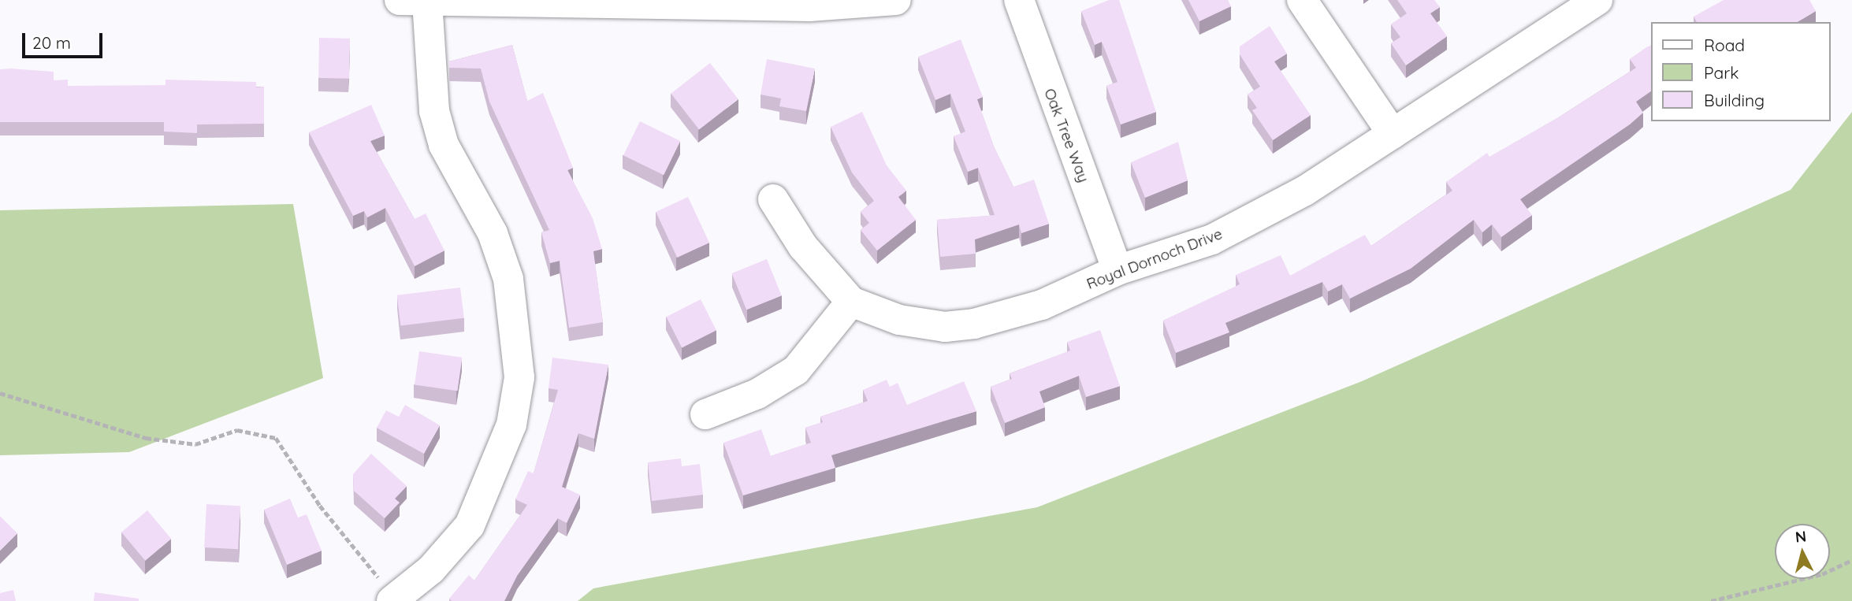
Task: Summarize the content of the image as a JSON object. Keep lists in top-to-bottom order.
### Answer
{
  "streets": {
    "street": ["Oak Tree Way", "Royal Dornoch Drive"]
  },
  "crossings": [
    ["Oak Tree Way", "Royal Dornoch Drive"]
  ],
  "legend": ["Road", "Park", "Building"],
  "scale_bar": "20 m",
  "north": "top"
}
